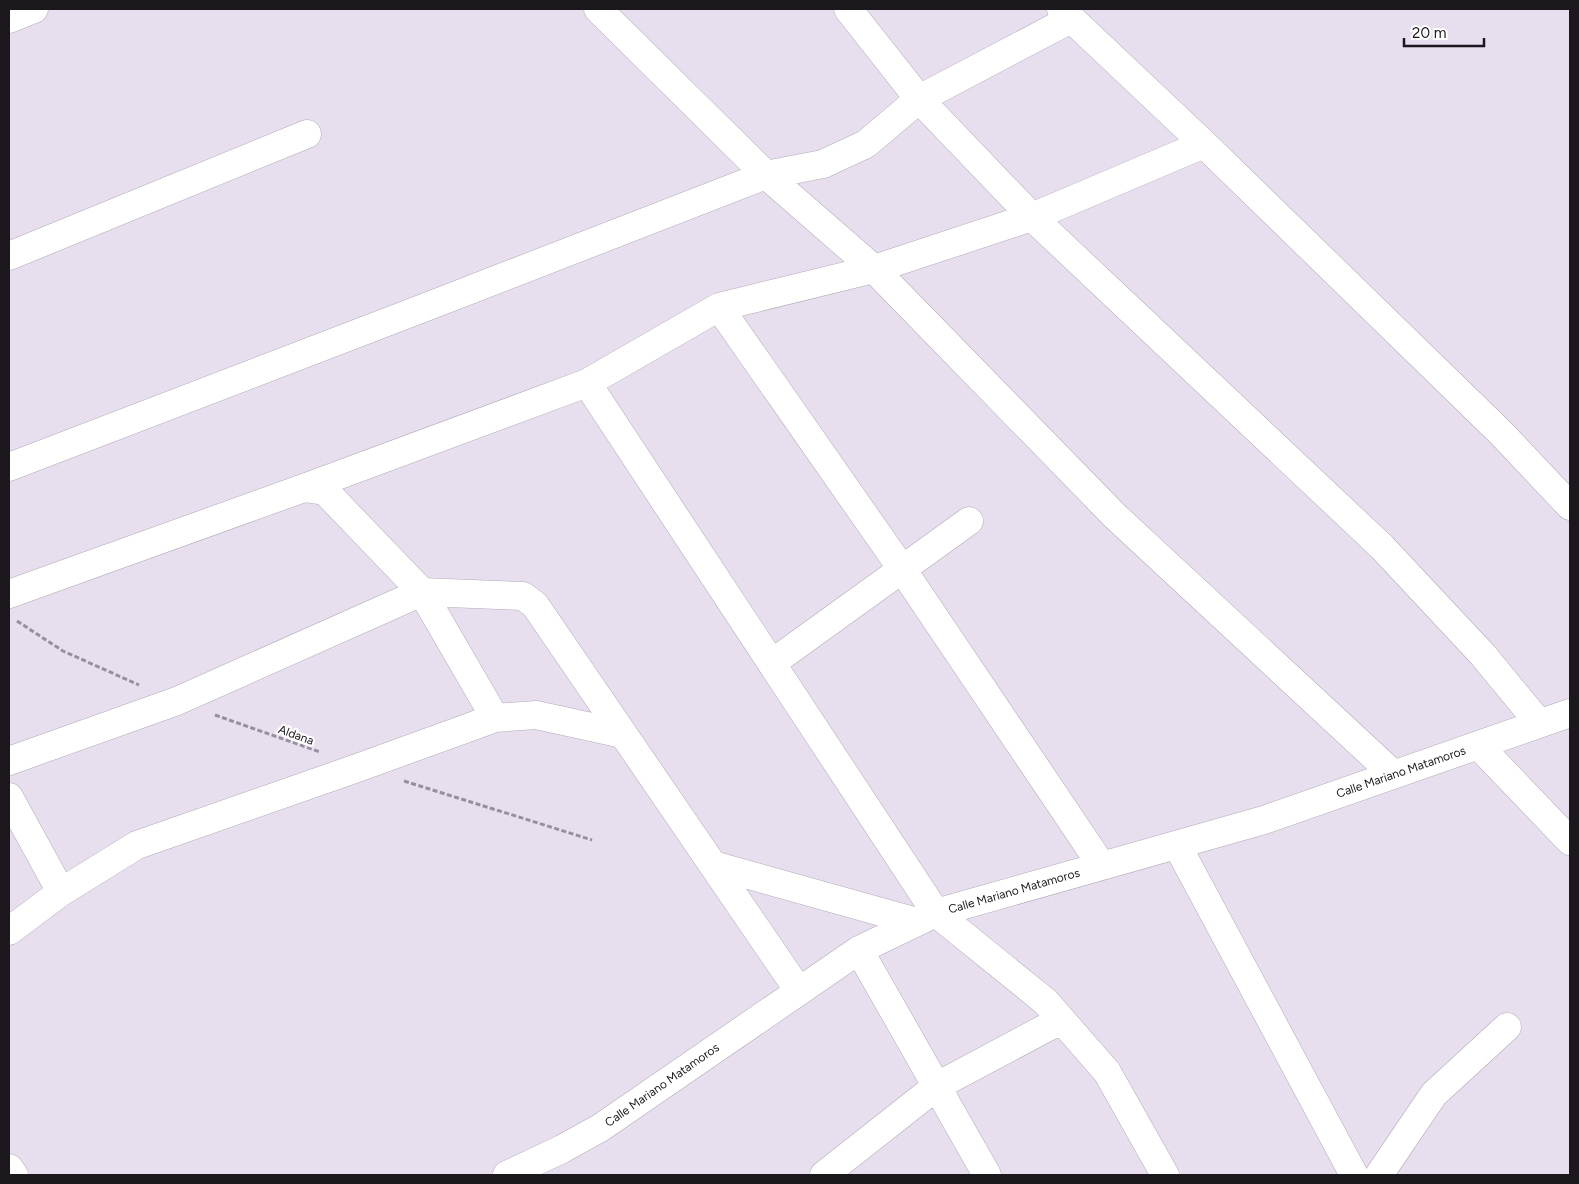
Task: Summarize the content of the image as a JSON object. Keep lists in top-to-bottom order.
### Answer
{
  "streets": {
    "street": ["Calle Mariano Matamoros"],
    "path": ["Aldana"]
  },
  "scale_bar": "20 m"
}
